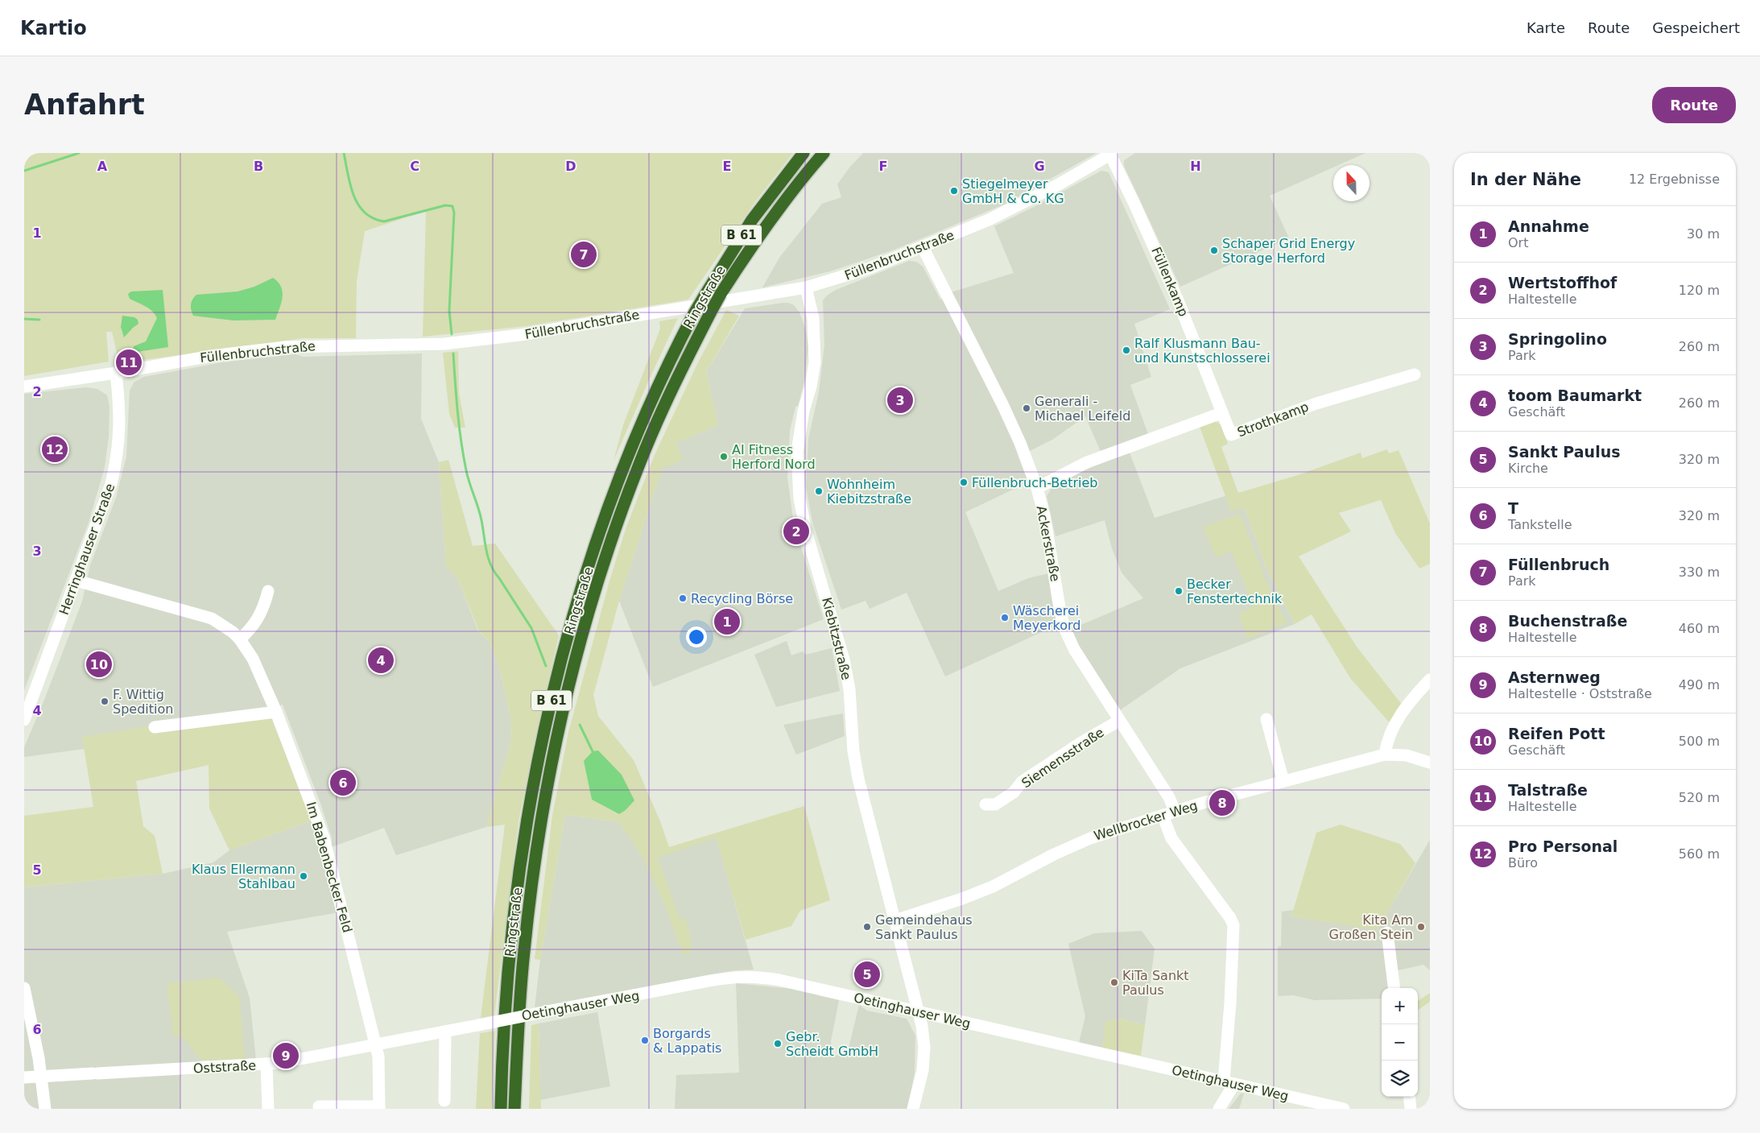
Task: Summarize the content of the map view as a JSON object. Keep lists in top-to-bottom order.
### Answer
{
  "streets": {
    "highway": ["B 61", "Ringstraße"],
    "street": [
      "Füllenbruchstraße",
      "Füllenkamp",
      "Strothkamp",
      "Ackerstraße",
      "Herringhauser Straße",
      "Kiebitzstraße",
      "Siemensstraße",
      "Wellbrocker Weg",
      "Im Babenbecker Feld",
      "Oetinghauser Weg",
      "Oststraße"
    ]
  },
  "crossings": [
    ["Füllenbruchstraße", "Füllenkamp"],
    ["Füllenbruchstraße", "Ackerstraße"],
    ["Füllenbruchstraße", "Herringhauser Straße"],
    ["Füllenbruchstraße", "Kiebitzstraße"],
    ["Füllenkamp", "Strothkamp"],
    ["Strothkamp", "Ackerstraße"],
    ["Ackerstraße", "Siemensstraße"],
    ["Ackerstraße", "Wellbrocker Weg"],
    ["Herringhauser Straße", "Im Babenbecker Feld"],
    ["Kiebitzstraße", "Wellbrocker Weg"],
    ["Kiebitzstraße", "Oetinghauser Weg"],
    ["Im Babenbecker Feld", "Oststraße"],
    ["Oetinghauser Weg", "Oststraße"]
  ],
  "places": [
    "Stiegelmeyer GmbH & Co. KG",
    "Schaper Grid Energy Storage Herford",
    "Ralf Klusmann Bau- und Kunstschlosserei",
    "Generali - Michael Leifeld",
    "AI Fitness Herford Nord",
    "Füllenbruch-Betrieb",
    "Wohnheim Kiebitzstraße",
    "Becker Fenstertechnik",
    "Recycling Börse",
    "Wäscherei Meyerkord",
    "F. Wittig Spedition",
    "Klaus Ellermann Stahlbau",
    "Gemeindehaus Sankt Paulus",
    "Kita Am Großen Stein",
    "KiTa Sankt Paulus",
    "Borgards & Lappatis",
    "Gebr. Scheidt GmbH"
  ],
  "north": "top",
  "page": {
    "header": "Kartio",
    "nav": ["Karte", "Route", "Gespeichert"],
    "buttons": "Route",
    "title": "Anfahrt",
    "heading": ["In der Nähe", "12 Ergebnisse"],
    "list": [
      {
        "mark": "1",
        "name": "Annahme",
        "note": "Ort",
        "value": "30 m"
      },
      {
        "mark": "2",
        "name": "Wertstoffhof",
        "note": "Haltestelle",
        "value": "120 m"
      },
      {
        "mark": "3",
        "name": "Springolino",
        "note": "Park",
        "value": "260 m"
      },
      {
        "mark": "4",
        "name": "toom Baumarkt",
        "note": "Geschäft",
        "value": "260 m"
      },
      {
        "mark": "5",
        "name": "Sankt Paulus",
        "note": "Kirche",
        "value": "320 m"
      },
      {
        "mark": "6",
        "name": "T",
        "note": "Tankstelle",
        "value": "320 m"
      },
      {
        "mark": "7",
        "name": "Füllenbruch",
        "note": "Park",
        "value": "330 m"
      },
      {
        "mark": "8",
        "name": "Buchenstraße",
        "note": "Haltestelle",
        "value": "460 m"
      },
      {
        "mark": "9",
        "name": "Asternweg",
        "note": "Haltestelle · Oststraße",
        "value": "490 m"
      },
      {
        "mark": "10",
        "name": "Reifen Pott",
        "note": "Geschäft",
        "value": "500 m"
      },
      {
        "mark": "11",
        "name": "Talstraße",
        "note": "Haltestelle",
        "value": "520 m"
      },
      {
        "mark": "12",
        "name": "Pro Personal",
        "note": "Büro",
        "value": "560 m"
      }
    ],
    "pins": [
      "7",
      "11",
      "3",
      "12",
      "2",
      "1",
      "4",
      "10",
      "6",
      "8",
      "5",
      "9"
    ],
    "map_buttons": ["+", "−"]
  },
  "grid": {
    "columns": [
      "A",
      "B",
      "C",
      "D",
      "E",
      "F",
      "G",
      "H"
    ],
    "rows": [
      "1",
      "2",
      "3",
      "4",
      "5",
      "6"
    ]
  }
}
